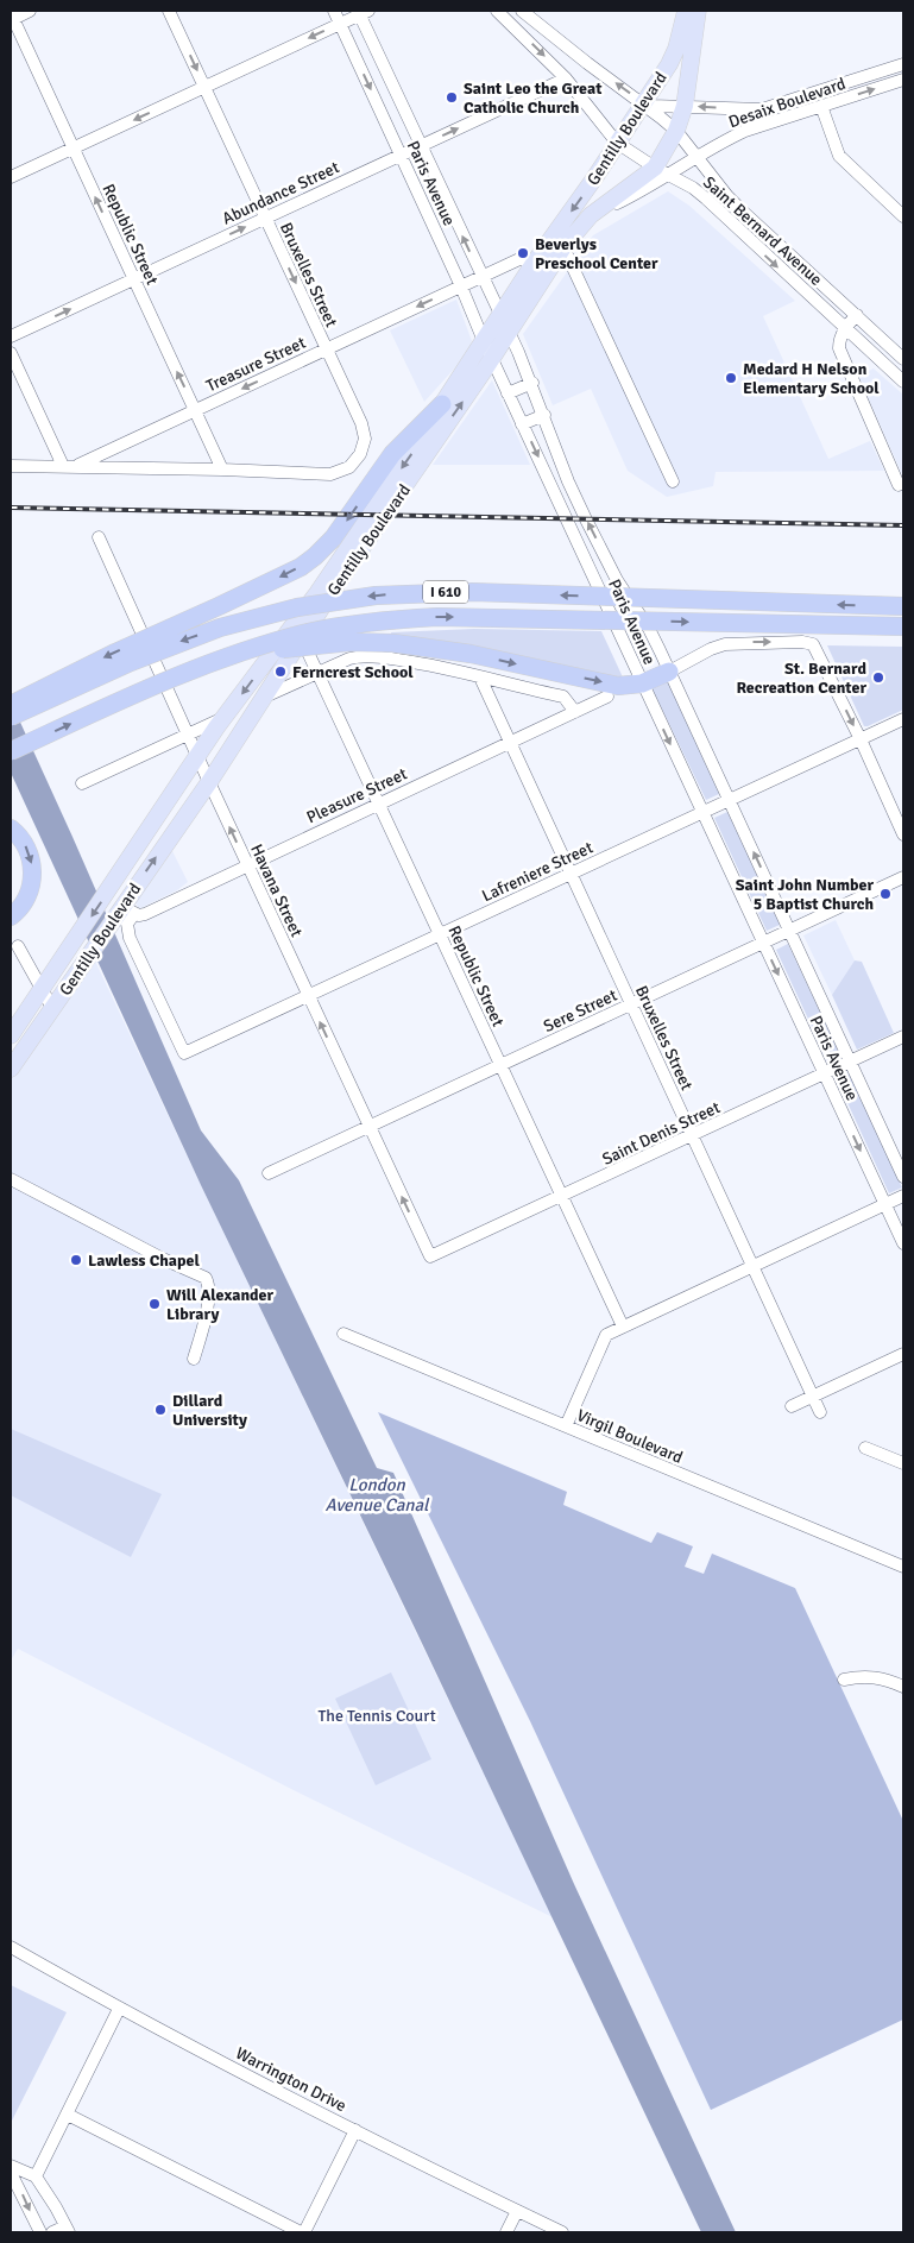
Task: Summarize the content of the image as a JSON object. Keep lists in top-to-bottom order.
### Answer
{
  "streets": {
    "highway": ["I 610"],
    "main road": ["Gentilly Boulevard"],
    "street": [
      "Desaix Boulevard",
      "Paris Avenue",
      "Abundance Street",
      "Saint Bernard Avenue",
      "Republic Street",
      "Bruxelles Street",
      "Treasure Street",
      "Pleasure Street",
      "Lafreniere Street",
      "Havana Street",
      "Sere Street",
      "Saint Denis Street",
      "Virgil Boulevard",
      "Warrington Drive"
    ]
  },
  "crossings": [
    ["Desaix Boulevard", "Gentilly Boulevard"],
    ["Desaix Boulevard", "Saint Bernard Avenue"],
    ["Gentilly Boulevard", "Paris Avenue"],
    ["Gentilly Boulevard", "Saint Bernard Avenue"],
    ["Gentilly Boulevard", "Republic Street"],
    ["Gentilly Boulevard", "Treasure Street"],
    ["Gentilly Boulevard", "Pleasure Street"],
    ["Gentilly Boulevard", "Lafreniere Street"],
    ["Gentilly Boulevard", "Havana Street"],
    ["Paris Avenue", "Abundance Street"],
    ["Paris Avenue", "Treasure Street"],
    ["Paris Avenue", "Lafreniere Street"],
    ["Paris Avenue", "Sere Street"],
    ["Paris Avenue", "Saint Denis Street"],
    ["Abundance Street", "Saint Bernard Avenue"],
    ["Abundance Street", "Republic Street"],
    ["Abundance Street", "Bruxelles Street"],
    ["Republic Street", "Bruxelles Street"],
    ["Republic Street", "Treasure Street"],
    ["Republic Street", "Pleasure Street"],
    ["Republic Street", "Lafreniere Street"],
    ["Republic Street", "Sere Street"],
    ["Republic Street", "Saint Denis Street"],
    ["Bruxelles Street", "Treasure Street"],
    ["Bruxelles Street", "Pleasure Street"],
    ["Bruxelles Street", "Lafreniere Street"],
    ["Bruxelles Street", "Sere Street"],
    ["Bruxelles Street", "Saint Denis Street"],
    ["Pleasure Street", "Lafreniere Street"],
    ["Pleasure Street", "Havana Street"],
    ["Lafreniere Street", "Havana Street"],
    ["Havana Street", "Sere Street"],
    ["Havana Street", "Saint Denis Street"]
  ],
  "one_way": ["Abundance Street", "Treasure Street", "Havana Street"],
  "water": ["London Avenue Canal"],
  "parks": ["The Tennis Court"],
  "places": [
    "Saint Leo the Great Catholic Church",
    "Beverlys Preschool Center",
    "Medard H Nelson Elementary School",
    "Ferncrest School",
    "St. Bernard Recreation Center",
    "Saint John Number 5 Baptist Church",
    "Lawless Chapel",
    "Will Alexander Library",
    "Dillard University"
  ]
}
